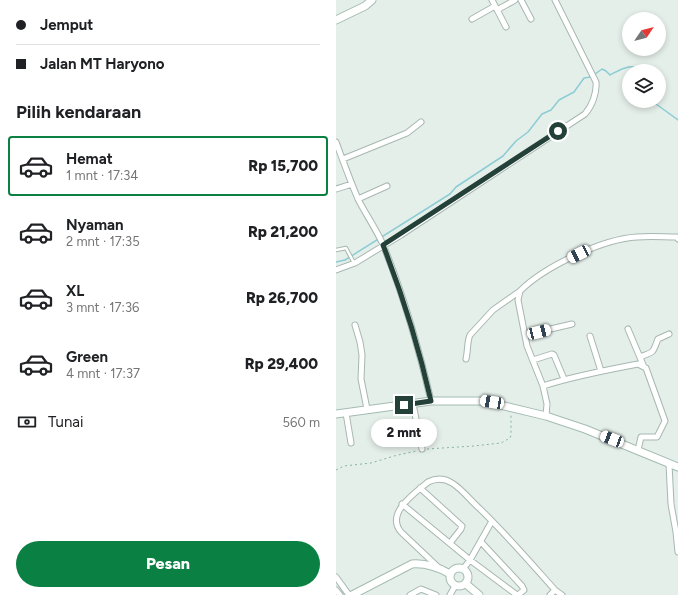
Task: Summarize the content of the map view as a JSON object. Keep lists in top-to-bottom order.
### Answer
{
  "north": "top right",
  "page": {
    "banner": ["Jemput", "Jalan MT Haryono"],
    "heading": "Pilih kendaraan",
    "list": [
      {
        "name": "Hemat",
        "note": "1 mnt · 17:34",
        "value": "Rp 15,700"
      },
      {
        "name": "Nyaman",
        "note": "2 mnt · 17:35",
        "value": "Rp 21,200"
      },
      {
        "name": "XL",
        "note": "3 mnt · 17:36",
        "value": "Rp 26,700"
      },
      {
        "name": "Green",
        "note": "4 mnt · 17:37",
        "value": "Rp 29,400"
      }
    ],
    "pay": ["Tunai", "560 m"],
    "bubble": "2 mnt",
    "buttons": "Pesan"
  }
}
